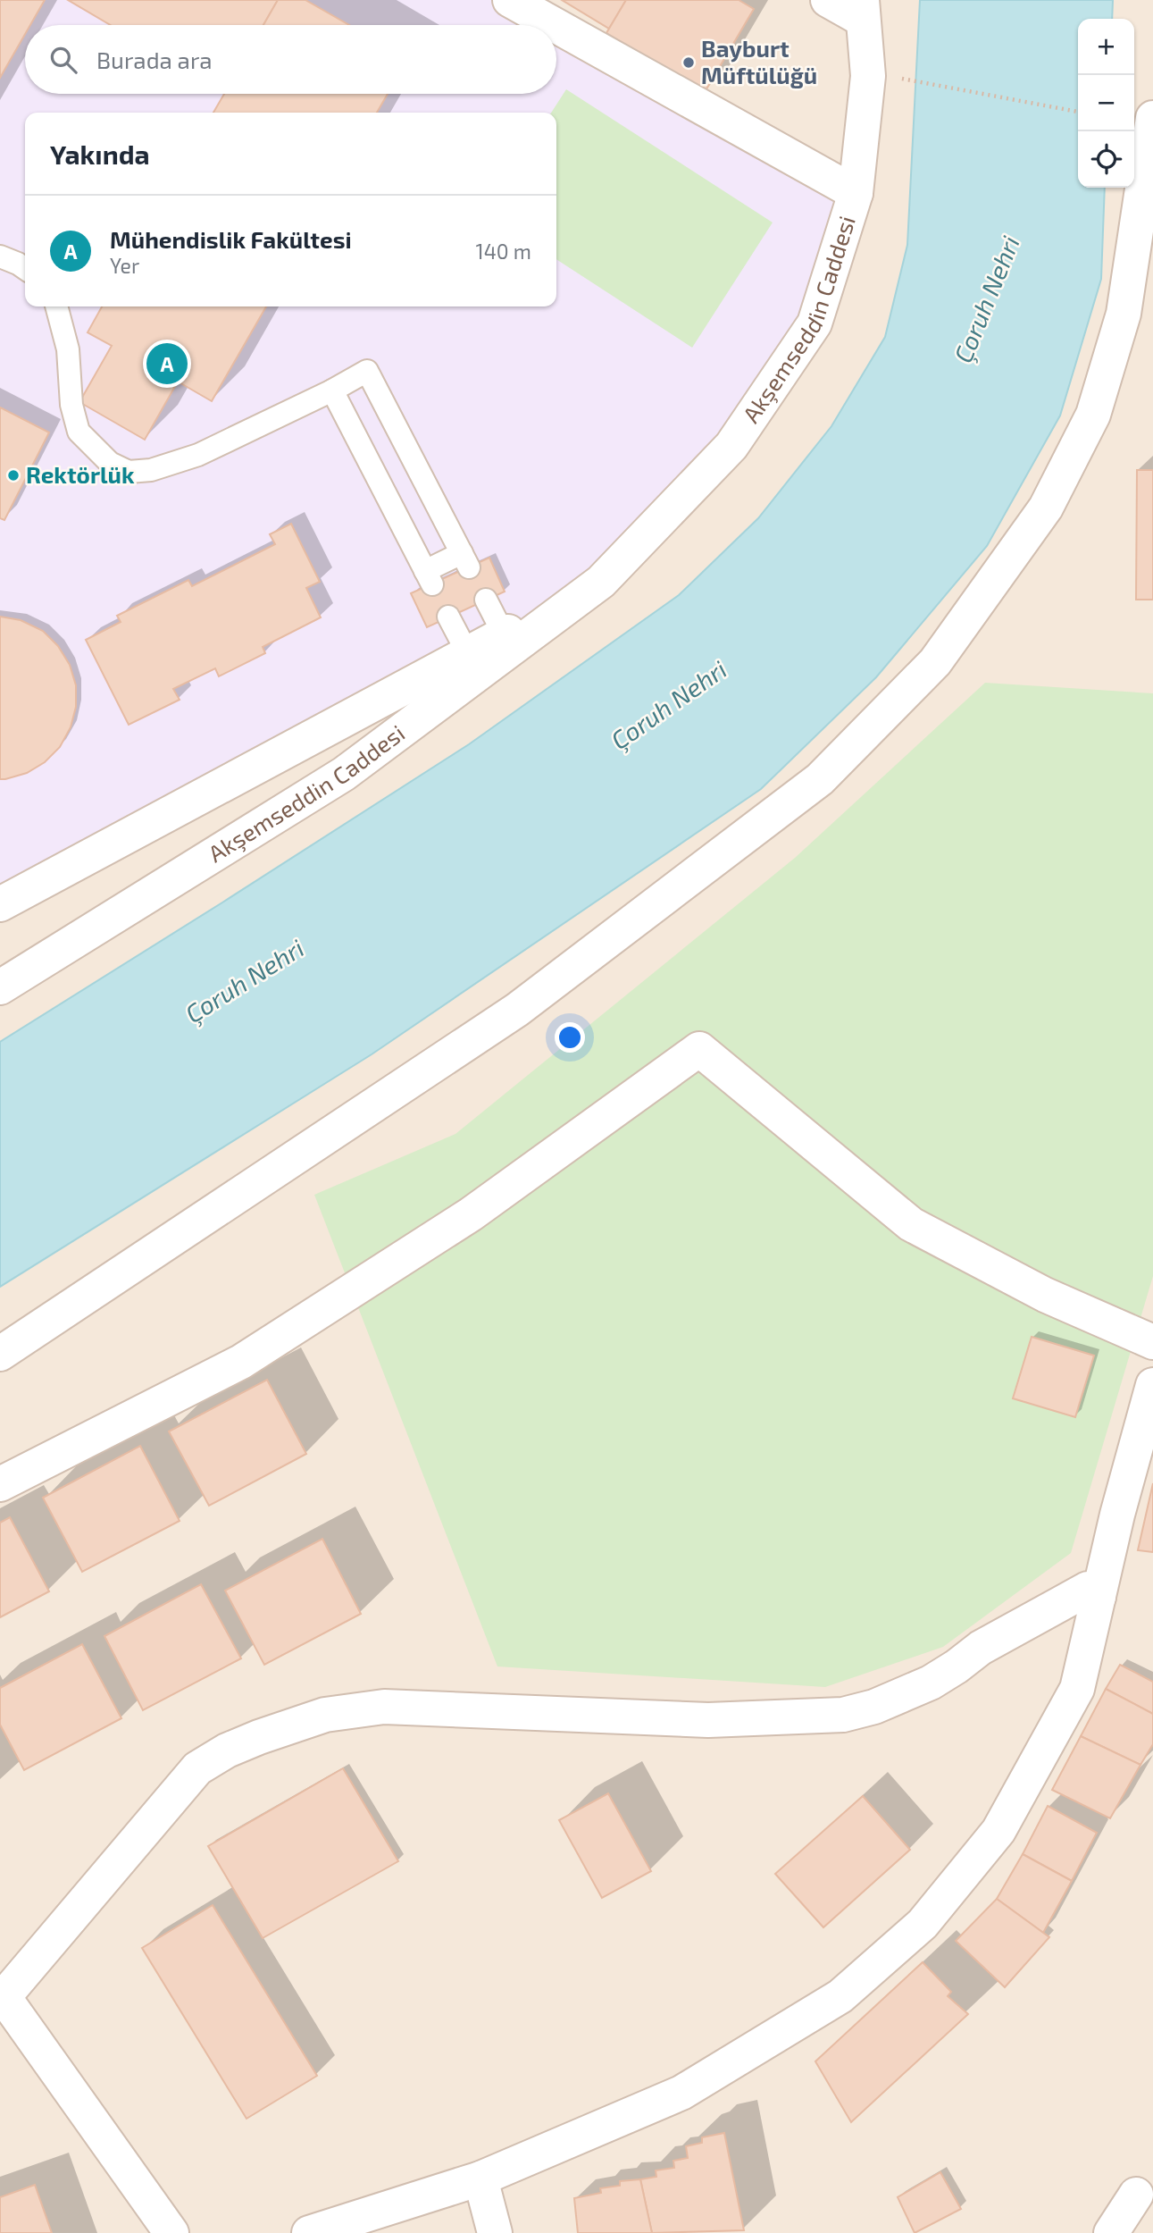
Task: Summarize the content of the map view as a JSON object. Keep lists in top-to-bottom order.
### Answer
{
  "streets": {
    "street": ["Akşemseddin Caddesi"]
  },
  "water": ["Çoruh Nehri"],
  "places": ["Bayburt Müftülüğü", "Rektörlük"],
  "page": {
    "map_buttons": ["+", "−"],
    "search": "Burada ara",
    "heading": "Yakında",
    "list": [
      {
        "mark": "A",
        "name": "Mühendislik Fakültesi",
        "note": "Yer",
        "value": "140 m"
      }
    ],
    "pins": "A"
  }
}
